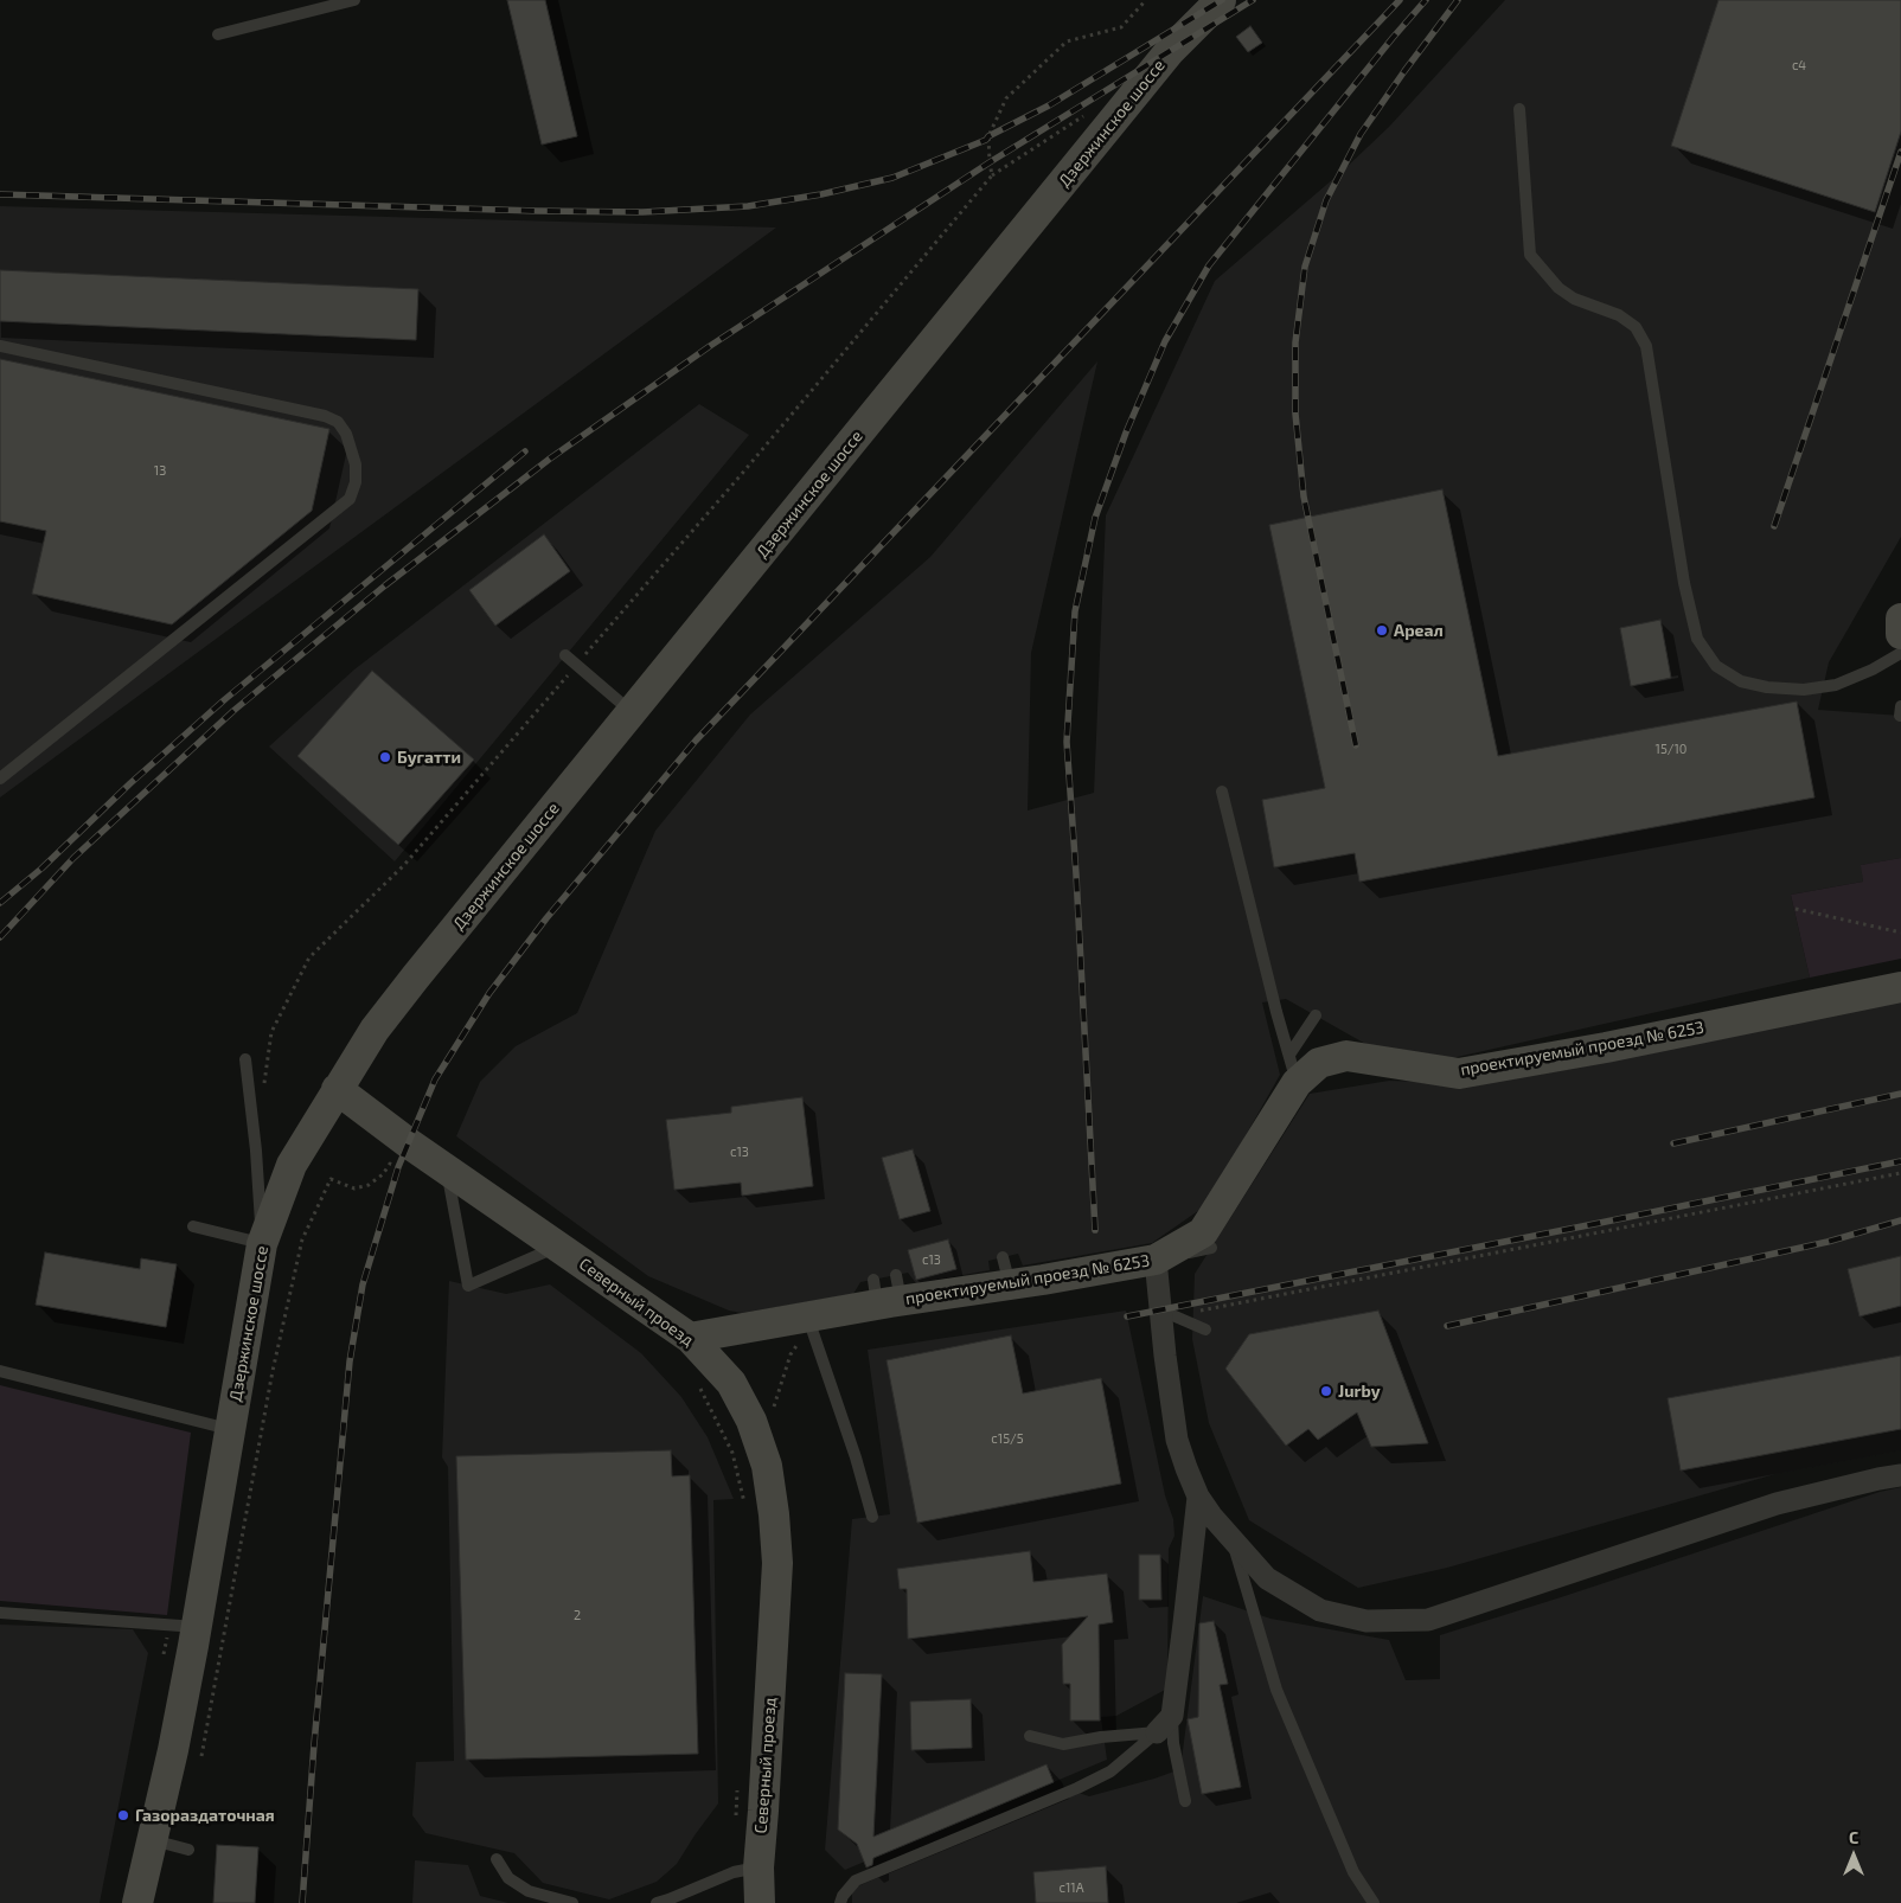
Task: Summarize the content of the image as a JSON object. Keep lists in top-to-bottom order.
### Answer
{
  "streets": {
    "street": ["Дзержинское шоссе", "проектируемый проезд № 6253", "Северный проезд"]
  },
  "crossings": [
    ["Дзержинское шоссе", "Северный проезд"],
    ["проектируемый проезд № 6253", "Северный проезд"]
  ],
  "places": [
    "Ареал",
    "Бугатти",
    "Jurby",
    "Газораздаточная"
  ],
  "house_numbers": [
    "с4",
    "13",
    "15/10",
    "с13",
    "с13",
    "с15/5",
    "2",
    "с11А"
  ],
  "north": "top"
}
